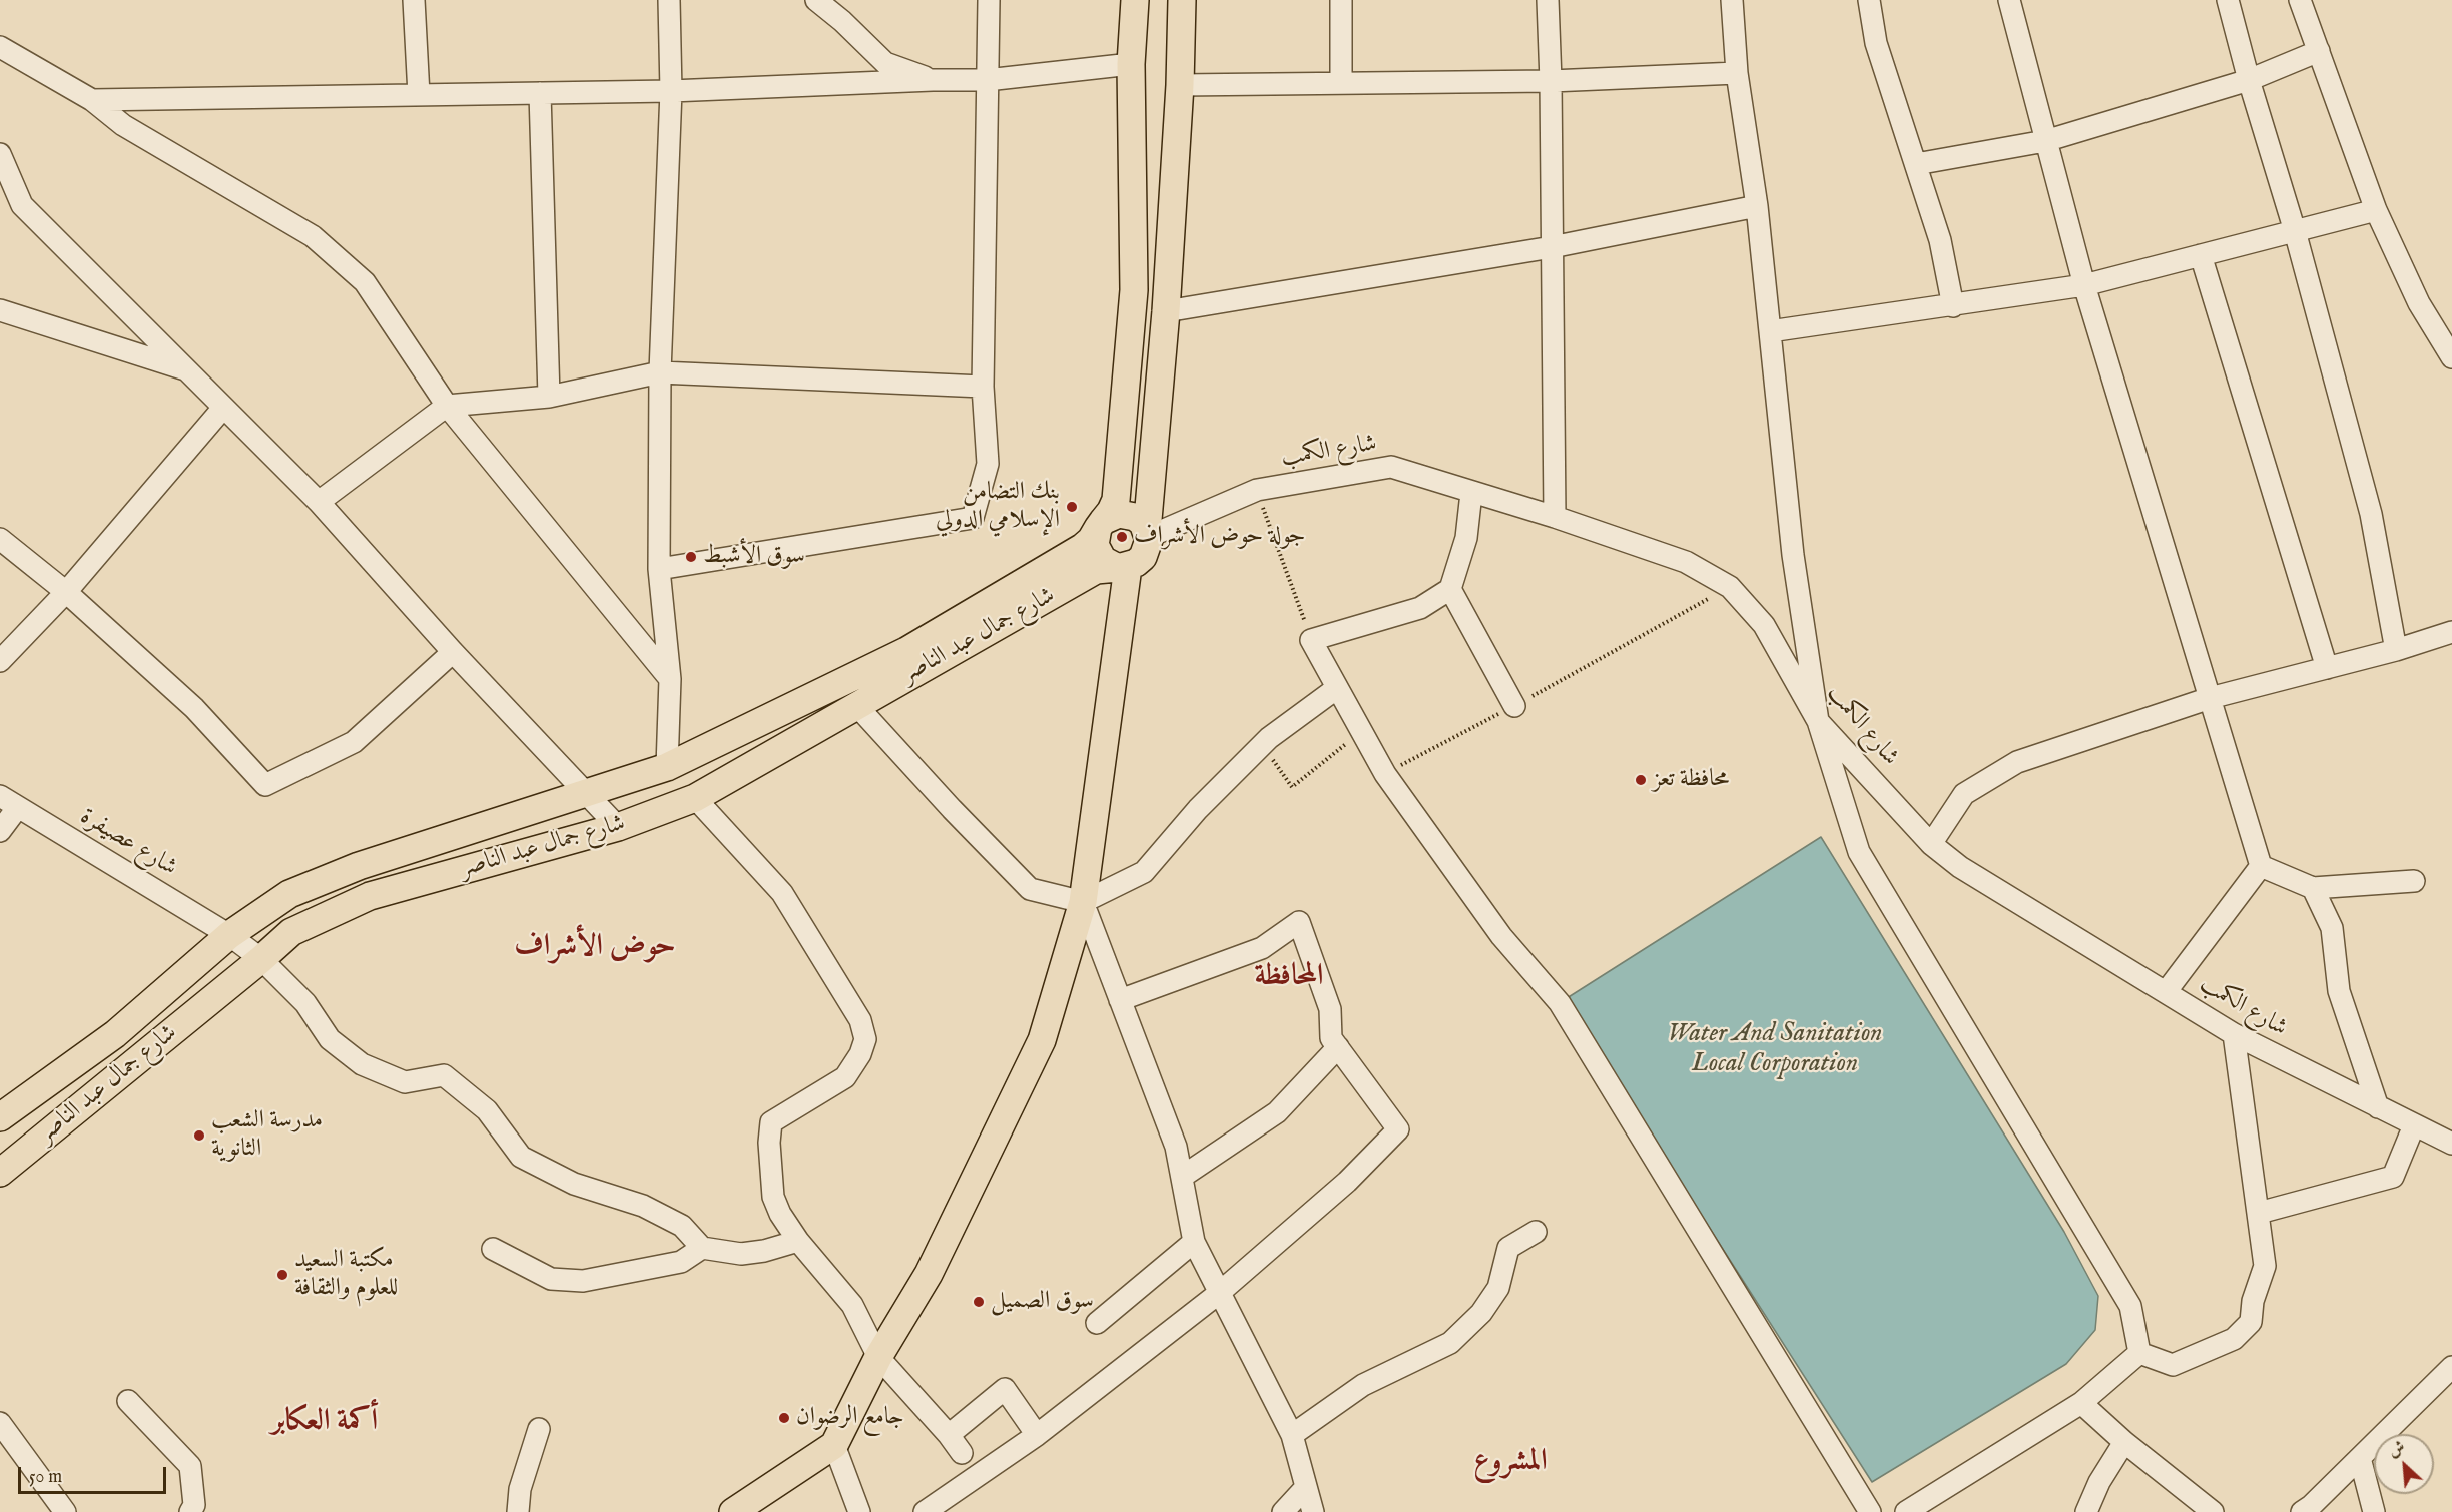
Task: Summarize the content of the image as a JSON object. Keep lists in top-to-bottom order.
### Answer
{
  "streets": {
    "main road": ["شارع جمال عبد الناصر"],
    "street": ["شارع الكمب", "شارع عصيفرة"]
  },
  "crossings": [
    ["شارع الكمب", "شارع جمال عبد الناصر"],
    ["شارع جمال عبد الناصر", "شارع عصيفرة"]
  ],
  "districts": [
    "حوض الأشراف",
    "المحافظة",
    "أكمة العكابر",
    "المشروع"
  ],
  "water": ["Water And Sanitation Local Corporation"],
  "places": [
    "بنك التضامن الإسلامي الدولي",
    "جولة حوض الأشراف",
    "سوق الأشبط",
    "محافظة تعز",
    "مدرسة الشعب الثانوية",
    "مكتبة السعيد للعلوم والثقافة",
    "سوق الصميل",
    "جامع الرضوان"
  ],
  "scale_bar": "50 m",
  "north": "top left"
}
